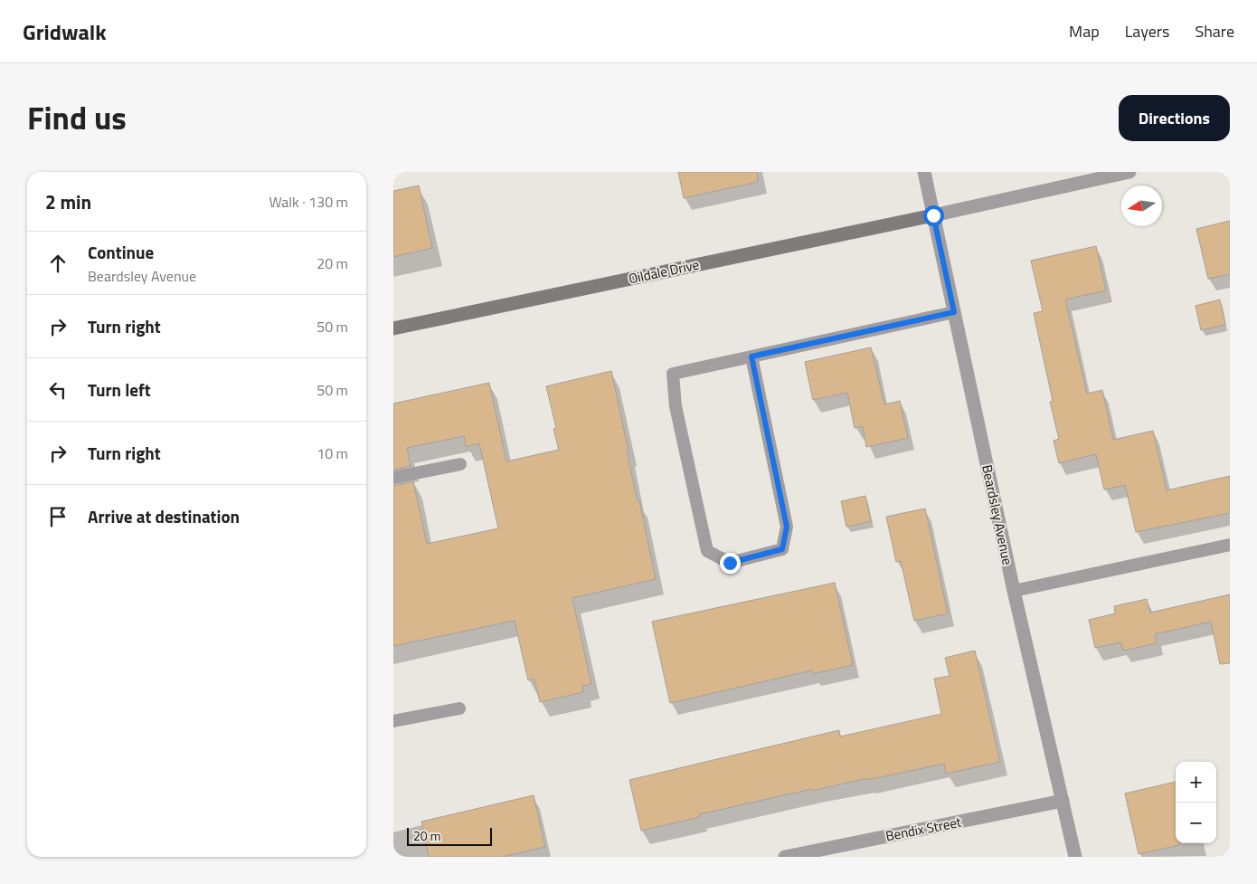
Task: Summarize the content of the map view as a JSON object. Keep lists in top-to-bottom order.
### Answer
{
  "streets": {
    "street": ["Oildale Drive", "Beardsley Avenue", "Bendix Street"]
  },
  "crossings": [
    ["Oildale Drive", "Beardsley Avenue"],
    ["Beardsley Avenue", "Bendix Street"]
  ],
  "scale_bar": "20 m",
  "north": "left",
  "page": {
    "header": "Gridwalk",
    "nav": ["Map", "Layers", "Share"],
    "title": "Find us",
    "buttons": "Directions",
    "heading": ["2 min", "Walk · 130 m"],
    "list": [
      ["Continue", "Beardsley Avenue", "20 m"],
      ["Turn right", "50 m"],
      ["Turn left", "50 m"],
      ["Turn right", "10 m"],
      "Arrive at destination"
    ],
    "map_buttons": ["+", "−"],
    "scale": "20 m"
  }
}
